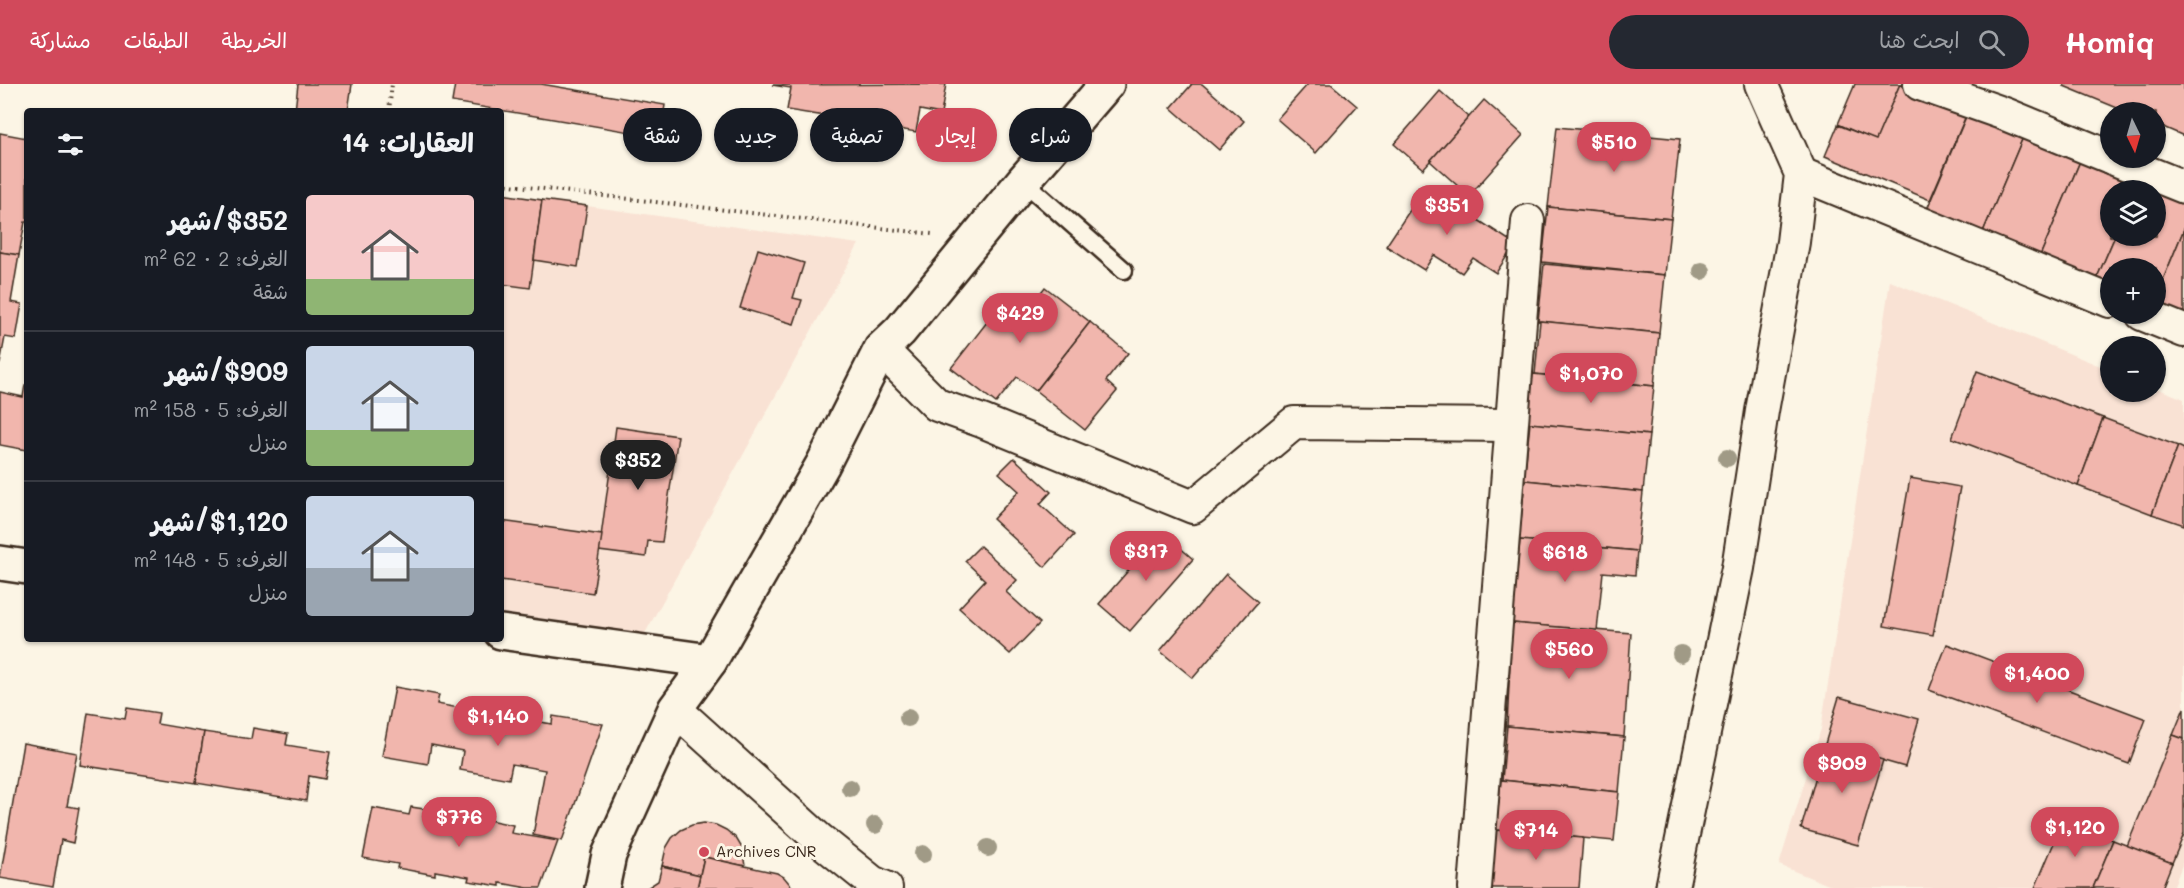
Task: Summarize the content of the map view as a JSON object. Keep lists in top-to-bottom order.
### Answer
{
  "places": ["Archives CNR"],
  "north": "bottom",
  "page": {
    "header": "Homiq",
    "search": "ابحث هنا",
    "nav": ["الخريطة", "الطبقات", "مشاركة"],
    "map_buttons": ["+", "−"],
    "chip": [
      "شراء",
      "إيجار",
      "تصفية",
      "جديد",
      "شقة"
    ],
    "heading": "العقارات: 14",
    "price": [
      "$510",
      "$351",
      "$429",
      "$1,070",
      "$352",
      "$317",
      "$618",
      "$560",
      "$1,400",
      "$1,140",
      "$909",
      "$776",
      "$1,120",
      "$714"
    ],
    "list": [
      {
        "name": "$352/شهر",
        "note": "الغرف: 2 · 62 m² · شقة"
      },
      {
        "name": "$909/شهر",
        "note": "الغرف: 5 · 158 m² · منزل"
      },
      {
        "name": "$1,120/شهر",
        "note": "الغرف: 5 · 148 m² · منزل"
      }
    ]
  }
}
